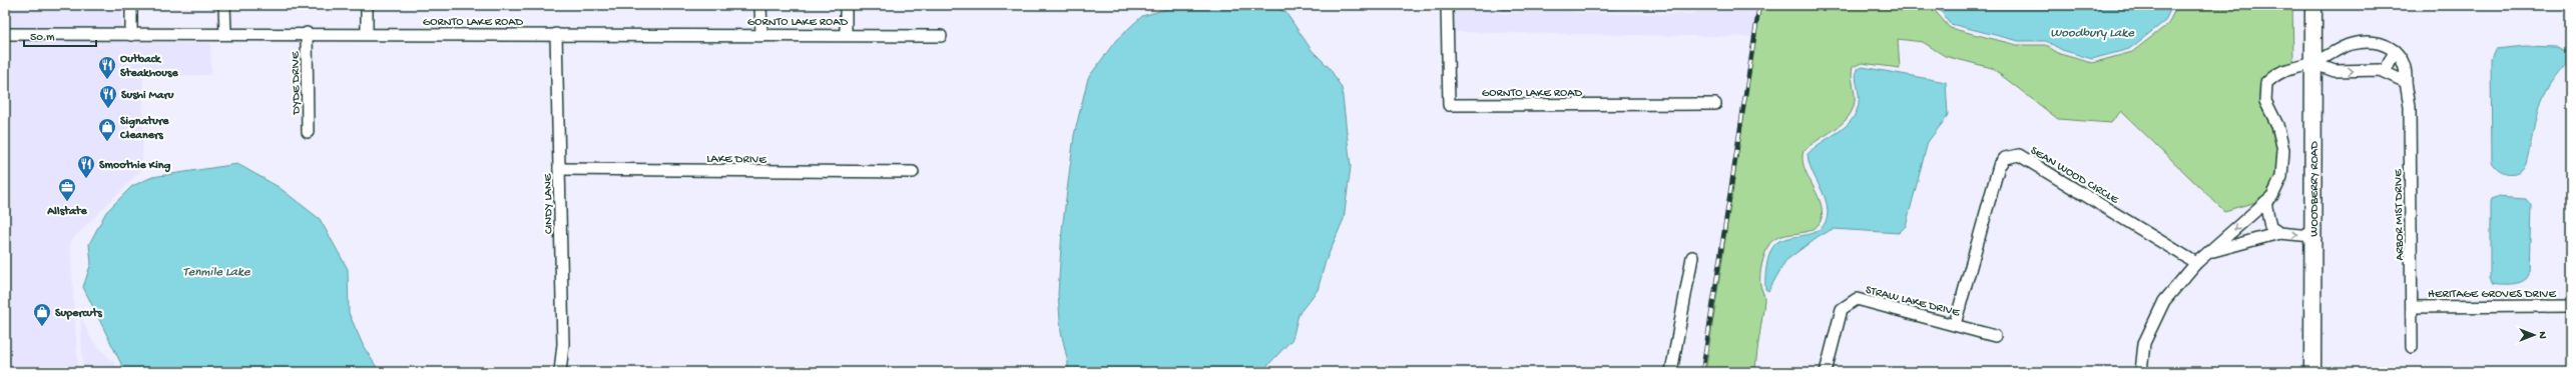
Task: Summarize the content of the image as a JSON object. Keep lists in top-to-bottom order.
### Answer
{
  "streets": {
    "street": [
      "GORNTO LAKE ROAD",
      "DYDE DRIVE",
      "LAKE DRIVE",
      "SEAN WOOD CIRCLE",
      "WOODBERRY ROAD",
      "CINDY LANE",
      "ARBOR MIST DRIVE",
      "HERITAGE GROVES DRIVE",
      "STRAW LAKE DRIVE"
    ]
  },
  "crossings": [
    ["GORNTO LAKE ROAD", "DYDE DRIVE"],
    ["GORNTO LAKE ROAD", "CINDY LANE"],
    ["LAKE DRIVE", "CINDY LANE"],
    ["SEAN WOOD CIRCLE", "STRAW LAKE DRIVE"],
    ["ARBOR MIST DRIVE", "HERITAGE GROVES DRIVE"]
  ],
  "water": ["Woodbury Lake", "Tenmile Lake"],
  "places": {
    "restaurant": ["Outback Steakhouse", "Sushi Maru", "Smoothie King"],
    "shop": ["Signature Cleaners", "Supercuts"],
    "office": ["Allstate"]
  },
  "scale_bar": "50 m",
  "north": "right"
}
